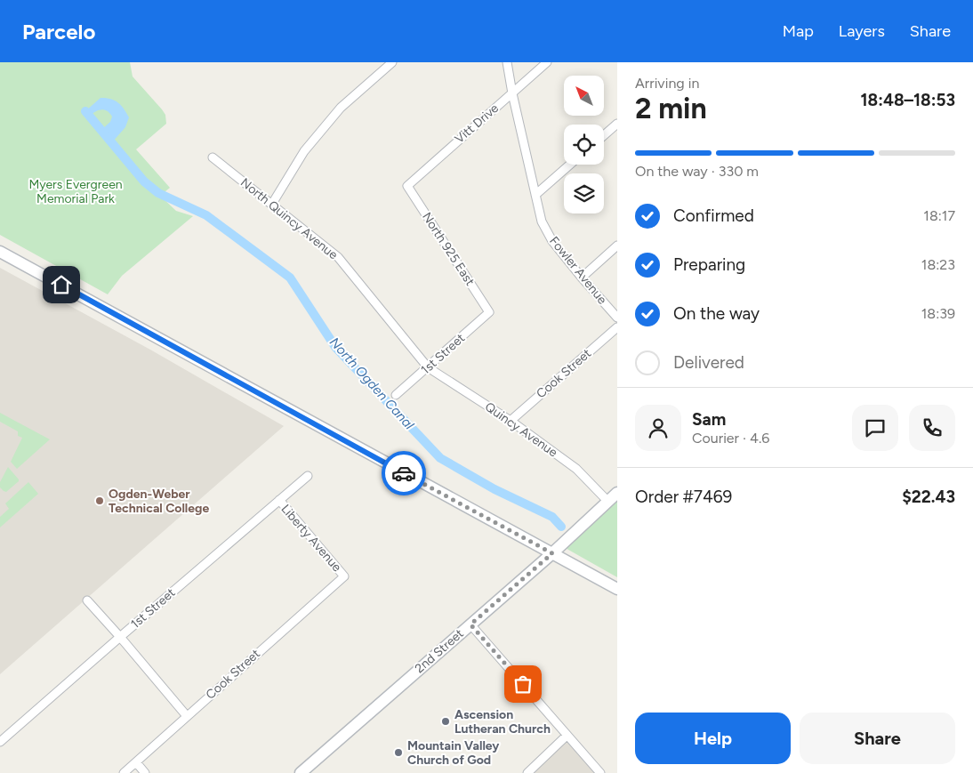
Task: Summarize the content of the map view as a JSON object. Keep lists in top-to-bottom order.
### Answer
{
  "streets": {
    "main road": ["2nd Street"],
    "street": [
      "Vitt Drive",
      "North Quincy Avenue",
      "North 925 East",
      "Fowler Avenue",
      "1st Street",
      "Cook Street",
      "Quincy Avenue",
      "Liberty Avenue"
    ]
  },
  "crossings": [
    ["Vitt Drive", "North 925 East"],
    ["Vitt Drive", "Fowler Avenue"],
    ["North Quincy Avenue", "1st Street"],
    ["North Quincy Avenue", "Quincy Avenue"],
    ["North 925 East", "1st Street"],
    ["1st Street", "Quincy Avenue"],
    ["1st Street", "Liberty Avenue"],
    ["Cook Street", "Quincy Avenue"],
    ["Cook Street", "Liberty Avenue"],
    ["Quincy Avenue", "2nd Street"]
  ],
  "water": ["North Ogden Canal"],
  "parks": ["Myers Evergreen Memorial Park"],
  "places": ["Ogden-Weber Technical College", "Ascension Lutheran Church", "Mountain Valley Church of God"],
  "north": "top left",
  "page": {
    "header": "Parcelo",
    "nav": ["Map", "Layers", "Share"],
    "heading": ["2 min", "Arriving in", "18:48–18:53"],
    "panel": [
      "Sam",
      "Courier · 4.6",
      "Order #7469",
      "$22.43"
    ],
    "bar": "On the way · 330 m",
    "list": [
      ["Confirmed", "18:17"],
      ["Preparing", "18:23"],
      ["On the way", "18:39"],
      "Delivered"
    ],
    "buttons": ["Help", "Share"]
  }
}
